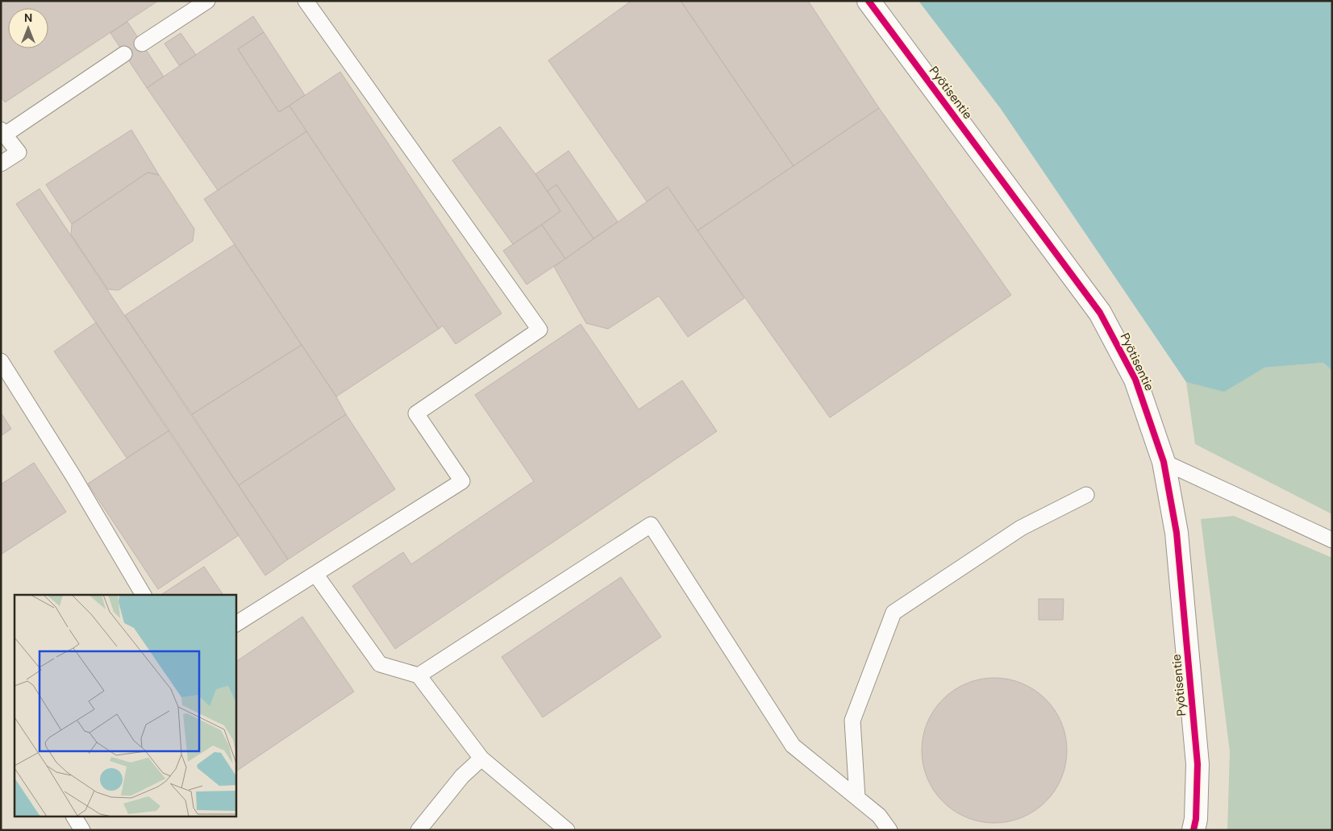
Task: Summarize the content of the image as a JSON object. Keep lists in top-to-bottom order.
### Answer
{
  "streets": {
    "street": ["Pyötisentie"]
  },
  "north": "top"
}
